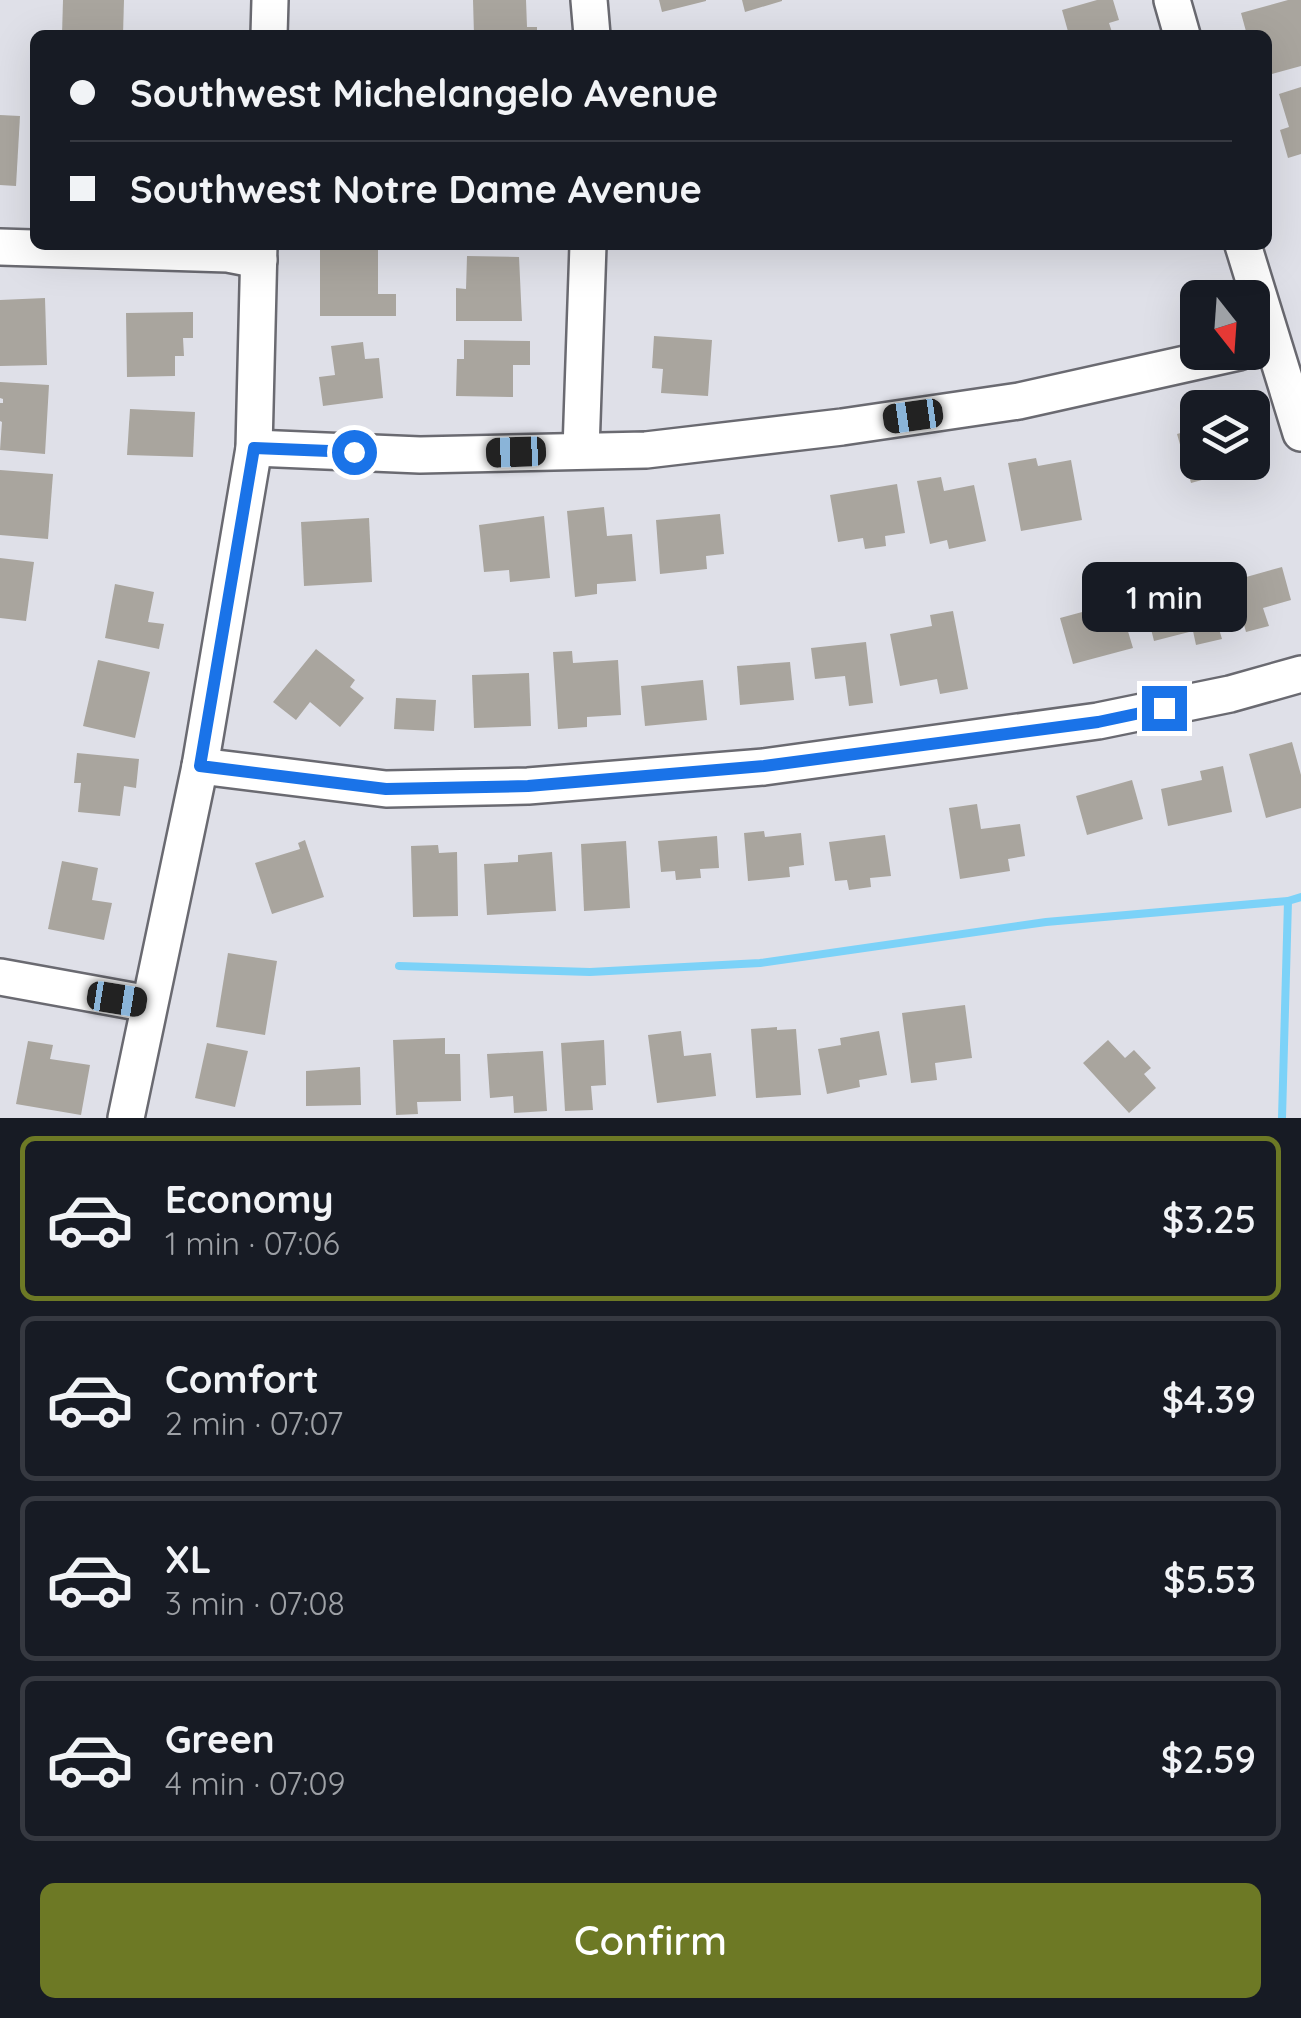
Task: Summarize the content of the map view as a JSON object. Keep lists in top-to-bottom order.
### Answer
{
  "north": "bottom",
  "page": {
    "banner": ["Southwest Michelangelo Avenue", "Southwest Notre Dame Avenue"],
    "bubble": "1 min",
    "list": [
      {
        "name": "Economy",
        "note": "1 min · 07:06",
        "value": "$3.25"
      },
      {
        "name": "Comfort",
        "note": "2 min · 07:07",
        "value": "$4.39"
      },
      {
        "name": "XL",
        "note": "3 min · 07:08",
        "value": "$5.53"
      },
      {
        "name": "Green",
        "note": "4 min · 07:09",
        "value": "$2.59"
      }
    ],
    "buttons": "Confirm"
  }
}
